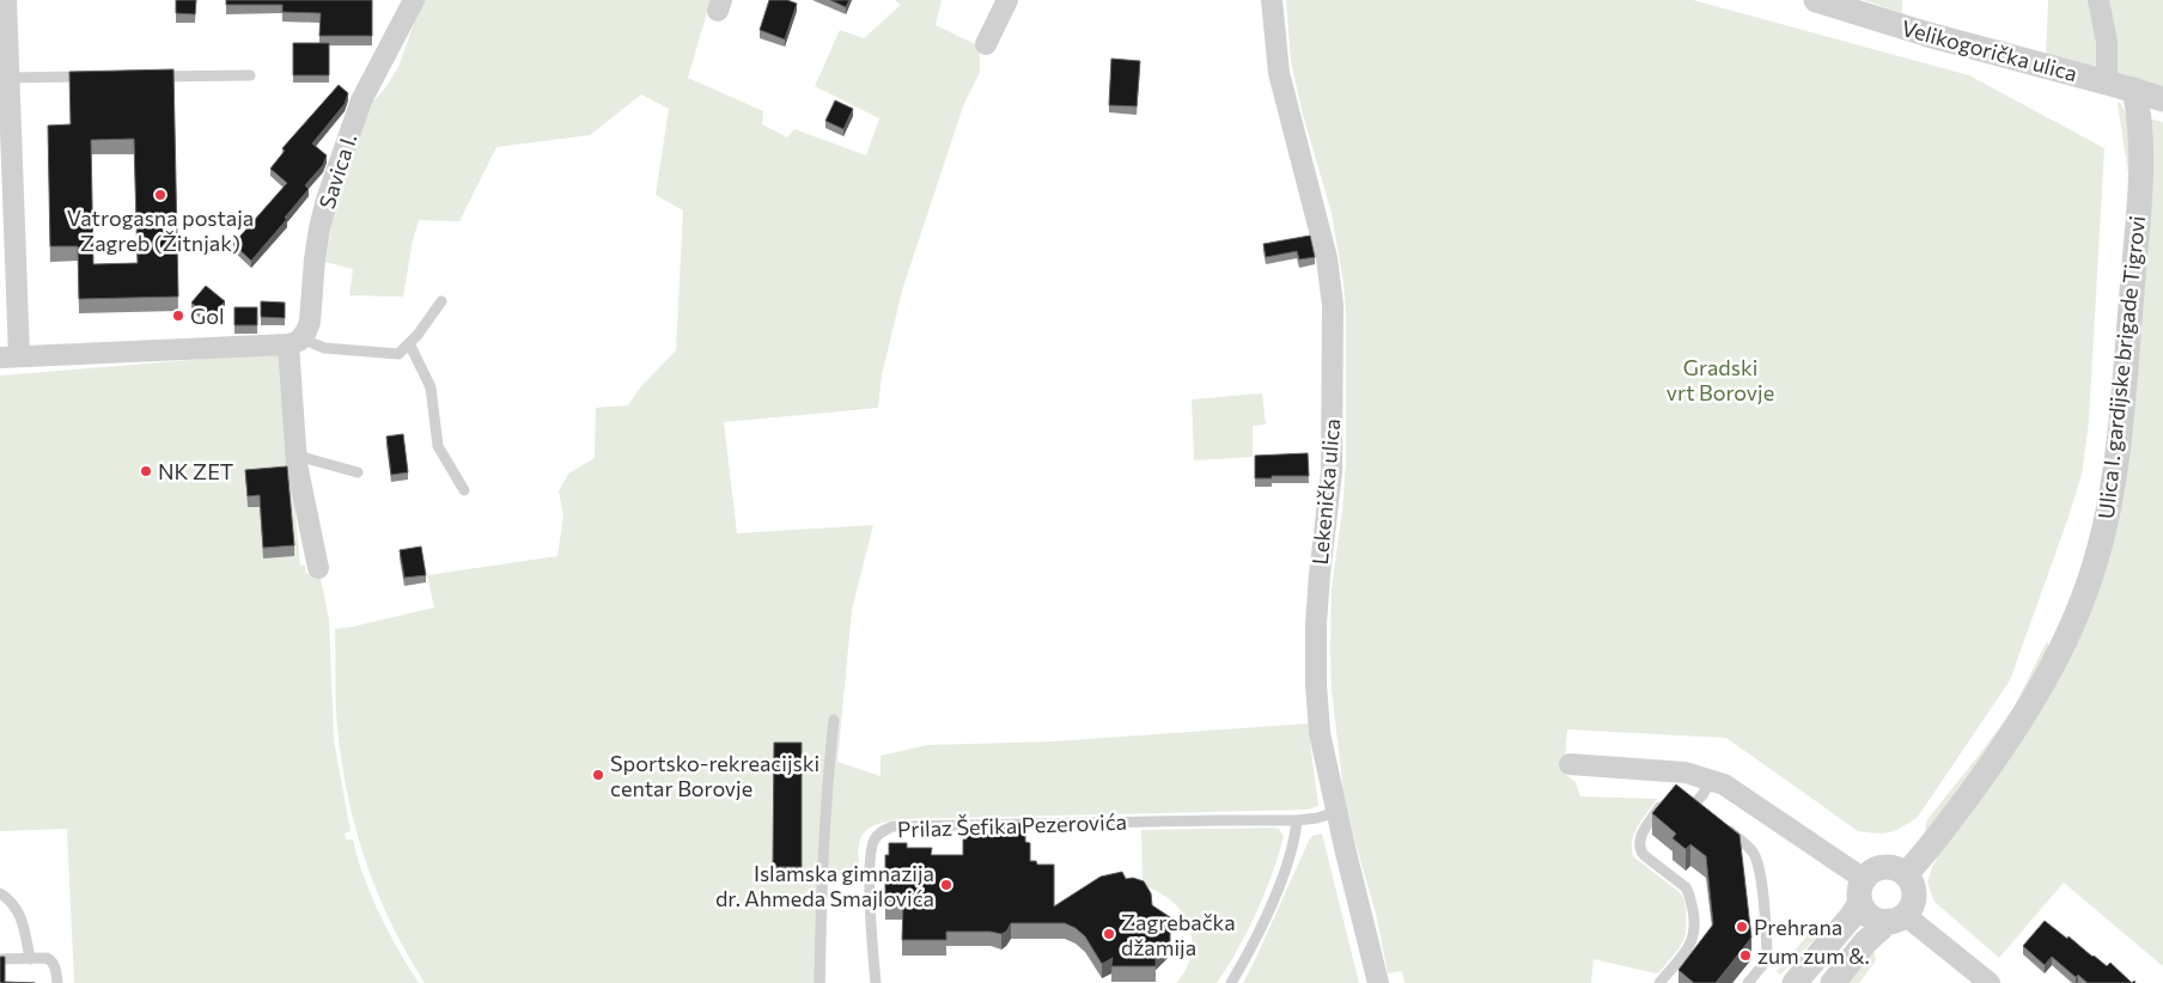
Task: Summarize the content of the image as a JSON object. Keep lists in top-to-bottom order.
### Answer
{
  "streets": {
    "street": [
      "Velikogorička ulica",
      "Savica I.",
      "Ulica I. gardijske brigade Tigrovi",
      "Lekenička ulica"
    ],
    "lane": ["Prilaz Šefika Pezerovića"]
  },
  "crossings": [
    ["Velikogorička ulica", "Ulica I. gardijske brigade Tigrovi"],
    ["Lekenička ulica", "Prilaz Šefika Pezerovića"]
  ],
  "parks": ["Gradski vrt Borovje"],
  "places": [
    "Vatrogasna postaja Zagreb (Žitnjak)",
    "Gol",
    "NK ZET",
    "Sportsko-rekreacijski centar Borovje",
    "Islamska gimnazija dr. Ahmeda Smajlovića",
    "Prehrana",
    "Zagrebačka džamija",
    "zum zum &."
  ]
}
